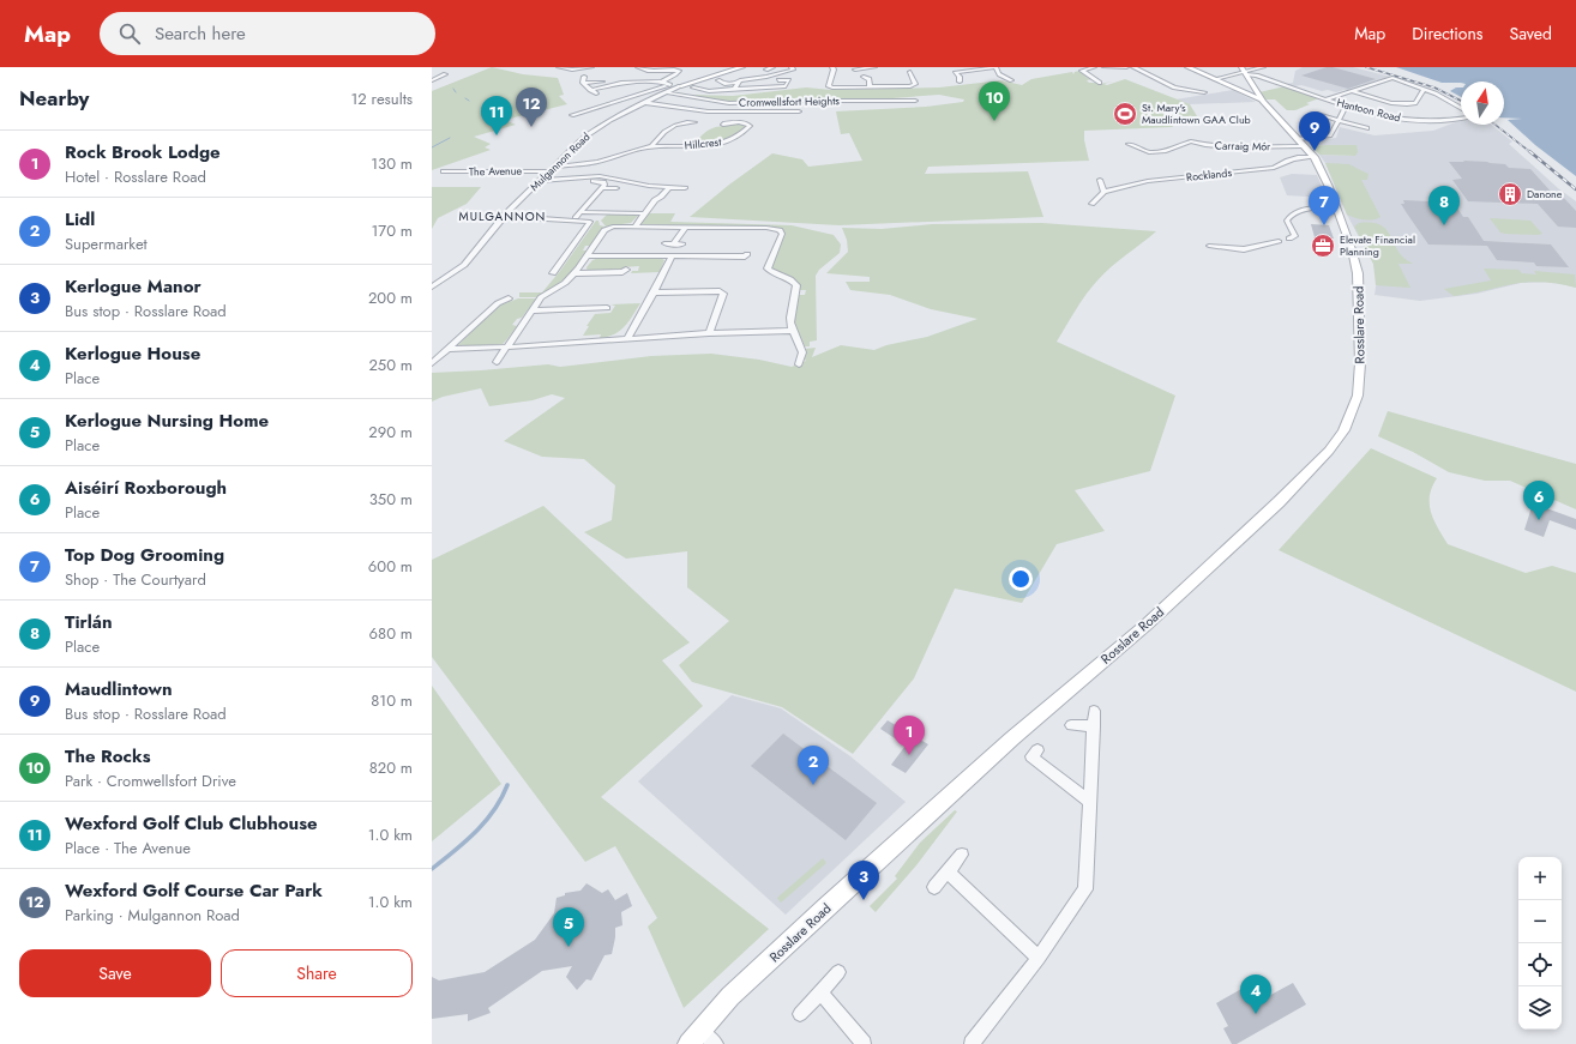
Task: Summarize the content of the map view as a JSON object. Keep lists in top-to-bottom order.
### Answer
{
  "streets": {
    "main road": ["Mulgannon Road", "Rosslare Road"],
    "street": [
      "Cromwellsfort Heights",
      "Hantoon Road",
      "Hillcrest",
      "Carraig Mór",
      "The Avenue",
      "Rocklands"
    ]
  },
  "crossings": [
    ["Cromwellsfort Heights", "Mulgannon Road"],
    ["Hillcrest", "Mulgannon Road"],
    ["Hillcrest", "The Avenue"],
    ["Carraig Mór", "Rosslare Road"],
    ["Mulgannon Road", "The Avenue"],
    ["Rocklands", "Rosslare Road"]
  ],
  "districts": ["MULGANNON"],
  "places": {
    "sports": ["St. Mary's Maudlintown GAA Club"],
    "building": ["Danone"],
    "office": ["Elevate Financial Planning"]
  },
  "north": "top",
  "page": {
    "header": "Map",
    "search": "Search here",
    "nav": ["Map", "Directions", "Saved"],
    "heading": ["Nearby", "12 results"],
    "pins": [
      "10",
      "12",
      "11",
      "9",
      "7",
      "8",
      "6",
      "1",
      "2",
      "3",
      "5",
      "4"
    ],
    "list": [
      {
        "mark": "1",
        "name": "Rock Brook Lodge",
        "note": "Hotel · Rosslare Road",
        "value": "130 m"
      },
      {
        "mark": "2",
        "name": "Lidl",
        "note": "Supermarket",
        "value": "170 m"
      },
      {
        "mark": "3",
        "name": "Kerlogue Manor",
        "note": "Bus stop · Rosslare Road",
        "value": "200 m"
      },
      {
        "mark": "4",
        "name": "Kerlogue House",
        "note": "Place",
        "value": "250 m"
      },
      {
        "mark": "5",
        "name": "Kerlogue Nursing Home",
        "note": "Place",
        "value": "290 m"
      },
      {
        "mark": "6",
        "name": "Aiséirí Roxborough",
        "note": "Place",
        "value": "350 m"
      },
      {
        "mark": "7",
        "name": "Top Dog Grooming",
        "note": "Shop · The Courtyard",
        "value": "600 m"
      },
      {
        "mark": "8",
        "name": "Tirlán",
        "note": "Place",
        "value": "680 m"
      },
      {
        "mark": "9",
        "name": "Maudlintown",
        "note": "Bus stop · Rosslare Road",
        "value": "810 m"
      },
      {
        "mark": "10",
        "name": "The Rocks",
        "note": "Park · Cromwellsfort Drive",
        "value": "820 m"
      },
      {
        "mark": "11",
        "name": "Wexford Golf Club Clubhouse",
        "note": "Place · The Avenue",
        "value": "1.0 km"
      },
      {
        "mark": "12",
        "name": "Wexford Golf Course Car Park",
        "note": "Parking · Mulgannon Road",
        "value": "1.0 km"
      }
    ],
    "map_buttons": ["+", "−"],
    "buttons": ["Save", "Share"]
  }
}
